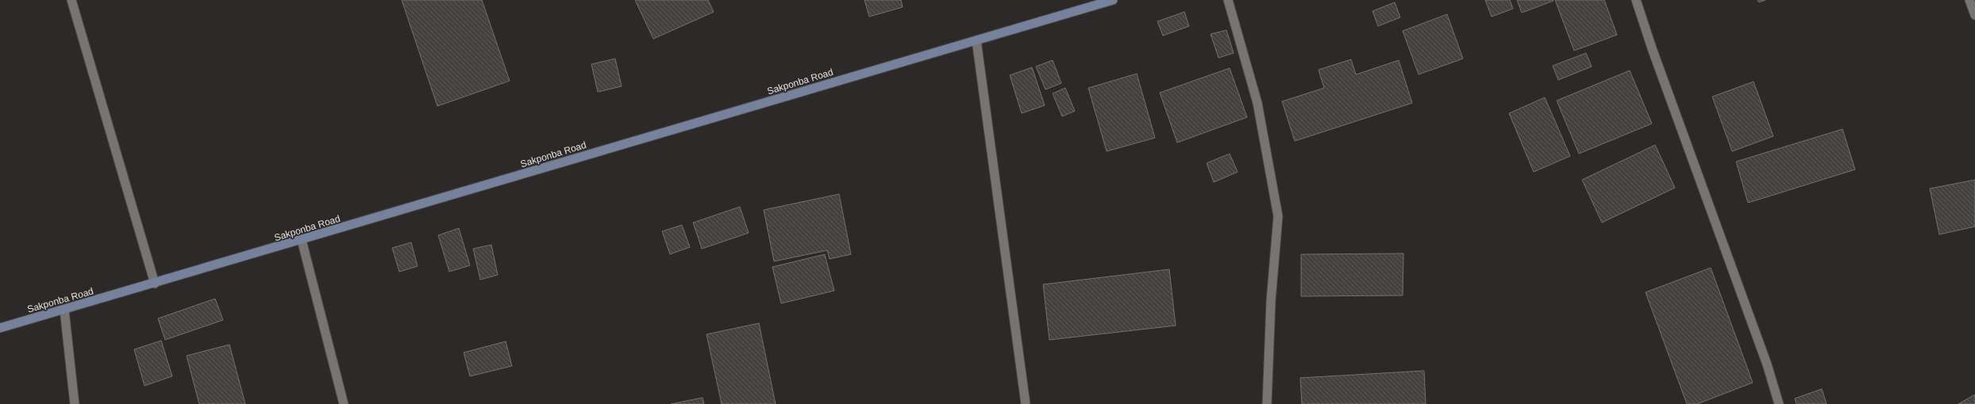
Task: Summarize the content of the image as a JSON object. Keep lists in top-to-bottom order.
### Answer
{
  "streets": {
    "main road": ["Sakponba Road"]
  }
}
